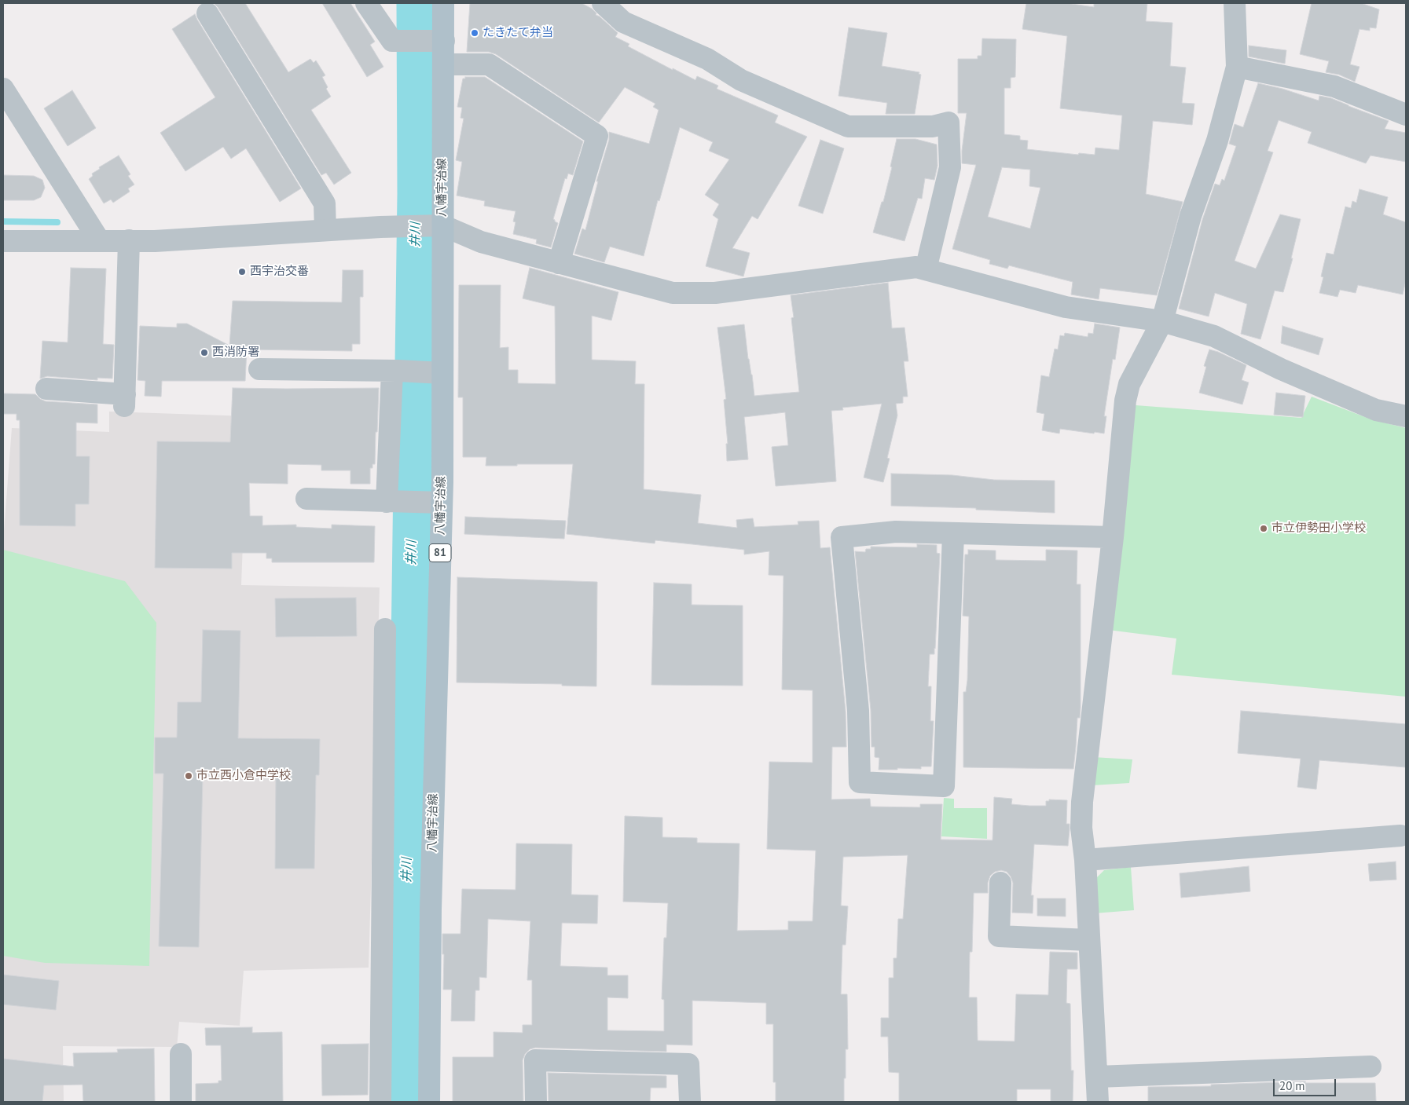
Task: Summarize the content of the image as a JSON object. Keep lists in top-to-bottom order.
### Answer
{
  "streets": {
    "main road": ["八幡宇治線", "81"]
  },
  "water": ["井川"],
  "places": [
    "たきたて弁当",
    "西宇治交番",
    "西消防署",
    "市立伊勢田小学校",
    "市立西小倉中学校"
  ],
  "scale_bar": "20 m"
}
